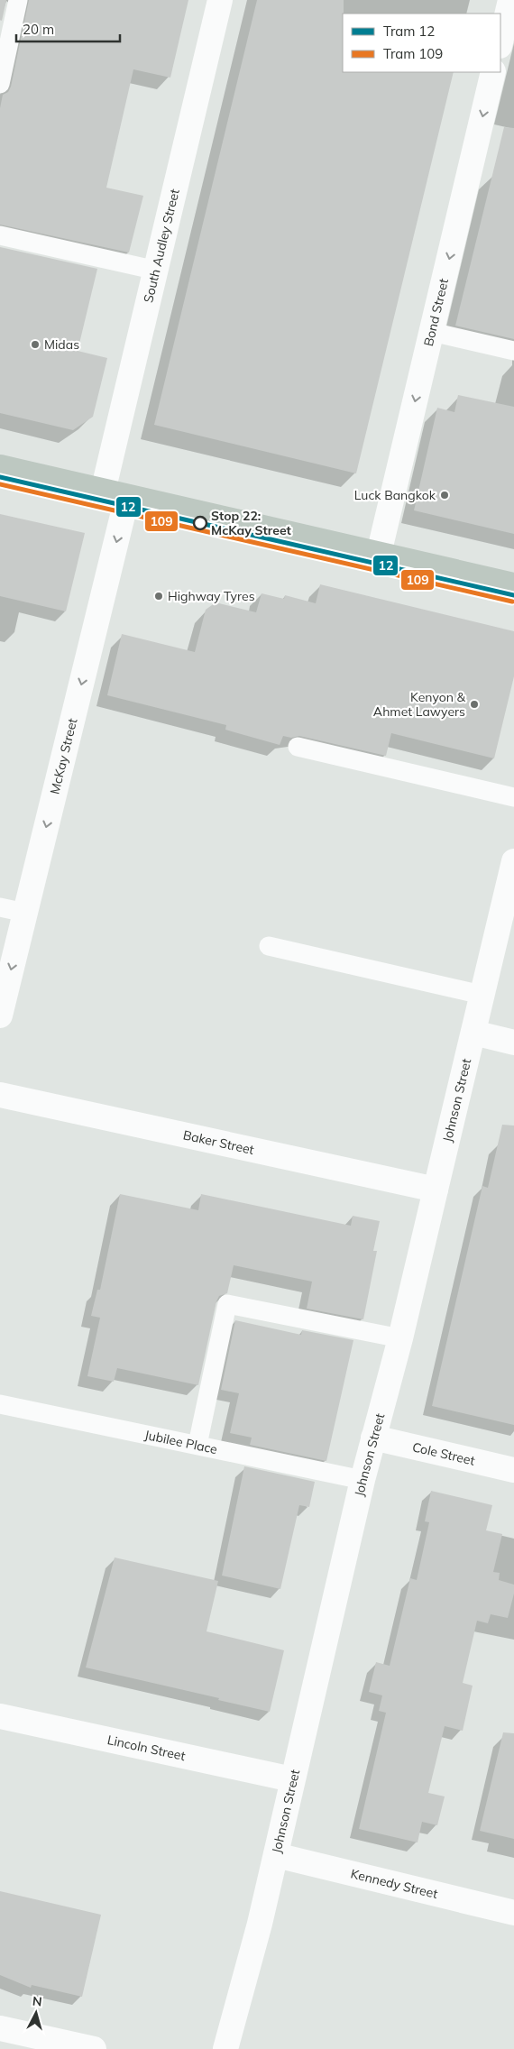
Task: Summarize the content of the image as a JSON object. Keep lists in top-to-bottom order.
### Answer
{
  "streets": {
    "street": [
      "South Audley Street",
      "Bond Street",
      "McKay Street",
      "Johnson Street",
      "Baker Street",
      "Cole Street",
      "Lincoln Street",
      "Kennedy Street"
    ],
    "lane": ["Jubilee Place"]
  },
  "crossings": [
    ["Johnson Street", "Baker Street"],
    ["Johnson Street", "Jubilee Place"],
    ["Johnson Street", "Cole Street"],
    ["Johnson Street", "Lincoln Street"],
    ["Johnson Street", "Kennedy Street"]
  ],
  "one_way": ["Bond Street", "McKay Street"],
  "places": [
    "Midas",
    "Luck Bangkok",
    "Stop 22: McKay Street",
    "Highway Tyres",
    "Kenyon & Ahmet Lawyers"
  ],
  "lines": ["tram line 12", "tram line 109"],
  "legend": ["Tram 12", "Tram 109"],
  "scale_bar": "20 m",
  "north": "top"
}
